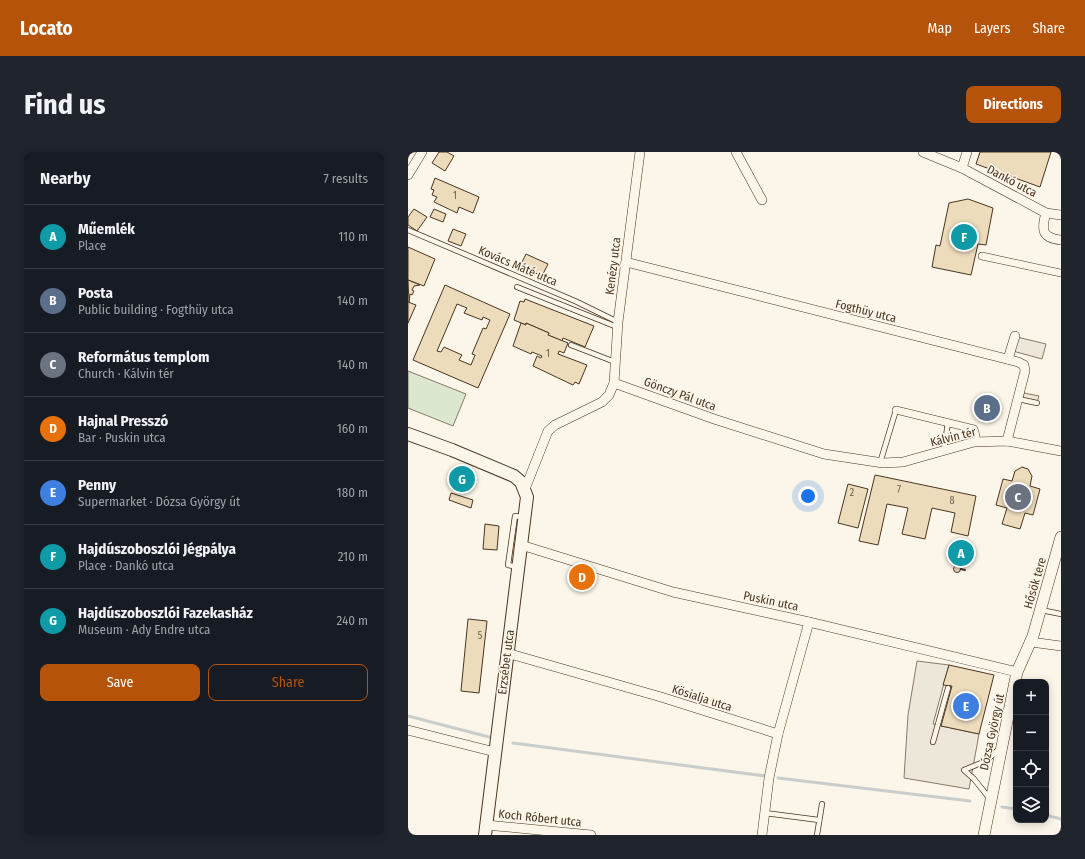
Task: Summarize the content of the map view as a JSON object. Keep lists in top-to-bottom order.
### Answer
{
  "streets": {
    "main road": ["Erzsébet utca"],
    "street": [
      "Dankó utca",
      "Kenézy utca",
      "Fogthüy utca",
      "Gönczy Pál utca",
      "Kálvin tér",
      "Hősök tere",
      "Puskin utca",
      "Kösialja utca",
      "Dózsa György út",
      "Koch Róbert utca"
    ],
    "lane": ["Kovács Máté utca"]
  },
  "crossings": [
    ["Kovács Máté utca", "Kenézy utca"],
    ["Kenézy utca", "Fogthüy utca"],
    ["Kenézy utca", "Gönczy Pál utca"],
    ["Fogthüy utca", "Kálvin tér"],
    ["Gönczy Pál utca", "Kálvin tér"],
    ["Hősök tere", "Dózsa György út"],
    ["Puskin utca", "Erzsébet utca"],
    ["Puskin utca", "Dózsa György út"],
    ["Erzsébet utca", "Kösialja utca"],
    ["Erzsébet utca", "Koch Róbert utca"]
  ],
  "house_numbers": [
    "1",
    "1",
    "7",
    "2",
    "8",
    "5"
  ],
  "page": {
    "header": "Locato",
    "nav": ["Map", "Layers", "Share"],
    "buttons": [
      "Directions",
      ["Save", "Share"]
    ],
    "title": "Find us",
    "heading": ["Nearby", "7 results"],
    "list": [
      {
        "mark": "A",
        "name": "Műemlék",
        "note": "Place",
        "value": "110 m"
      },
      {
        "mark": "B",
        "name": "Posta",
        "note": "Public building · Fogthüy utca",
        "value": "140 m"
      },
      {
        "mark": "C",
        "name": "Református templom",
        "note": "Church · Kálvin tér",
        "value": "140 m"
      },
      {
        "mark": "D",
        "name": "Hajnal Presszó",
        "note": "Bar · Puskin utca",
        "value": "160 m"
      },
      {
        "mark": "E",
        "name": "Penny",
        "note": "Supermarket · Dózsa György út",
        "value": "180 m"
      },
      {
        "mark": "F",
        "name": "Hajdúszoboszlói Jégpálya",
        "note": "Place · Dankó utca",
        "value": "210 m"
      },
      {
        "mark": "G",
        "name": "Hajdúszoboszlói Fazekasház",
        "note": "Museum · Ady Endre utca",
        "value": "240 m"
      }
    ],
    "pins": [
      "F",
      "B",
      "G",
      "C",
      "A",
      "D",
      "E"
    ],
    "map_buttons": ["+", "−"]
  }
}
